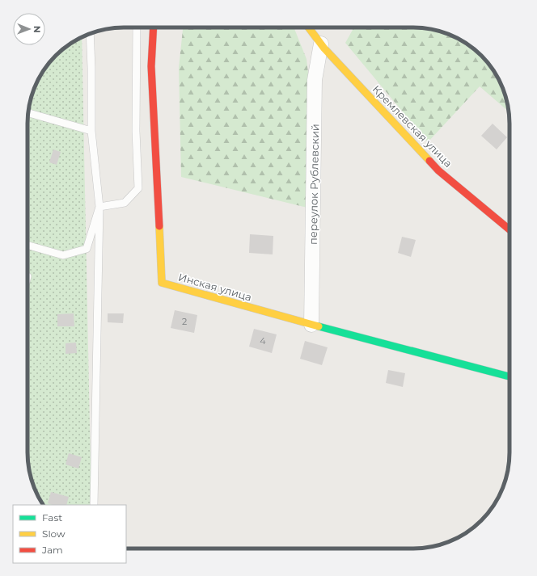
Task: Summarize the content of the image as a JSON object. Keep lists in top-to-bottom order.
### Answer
{
  "streets": {
    "street": ["Кремлевская улица", "переулок Рублевский", "Инская улица"]
  },
  "crossings": [
    ["Кремлевская улица", "переулок Рублевский"],
    ["переулок Рублевский", "Инская улица"]
  ],
  "house_numbers": ["2", "4"],
  "legend": ["Fast", "Slow", "Jam"],
  "north": "right"
}
